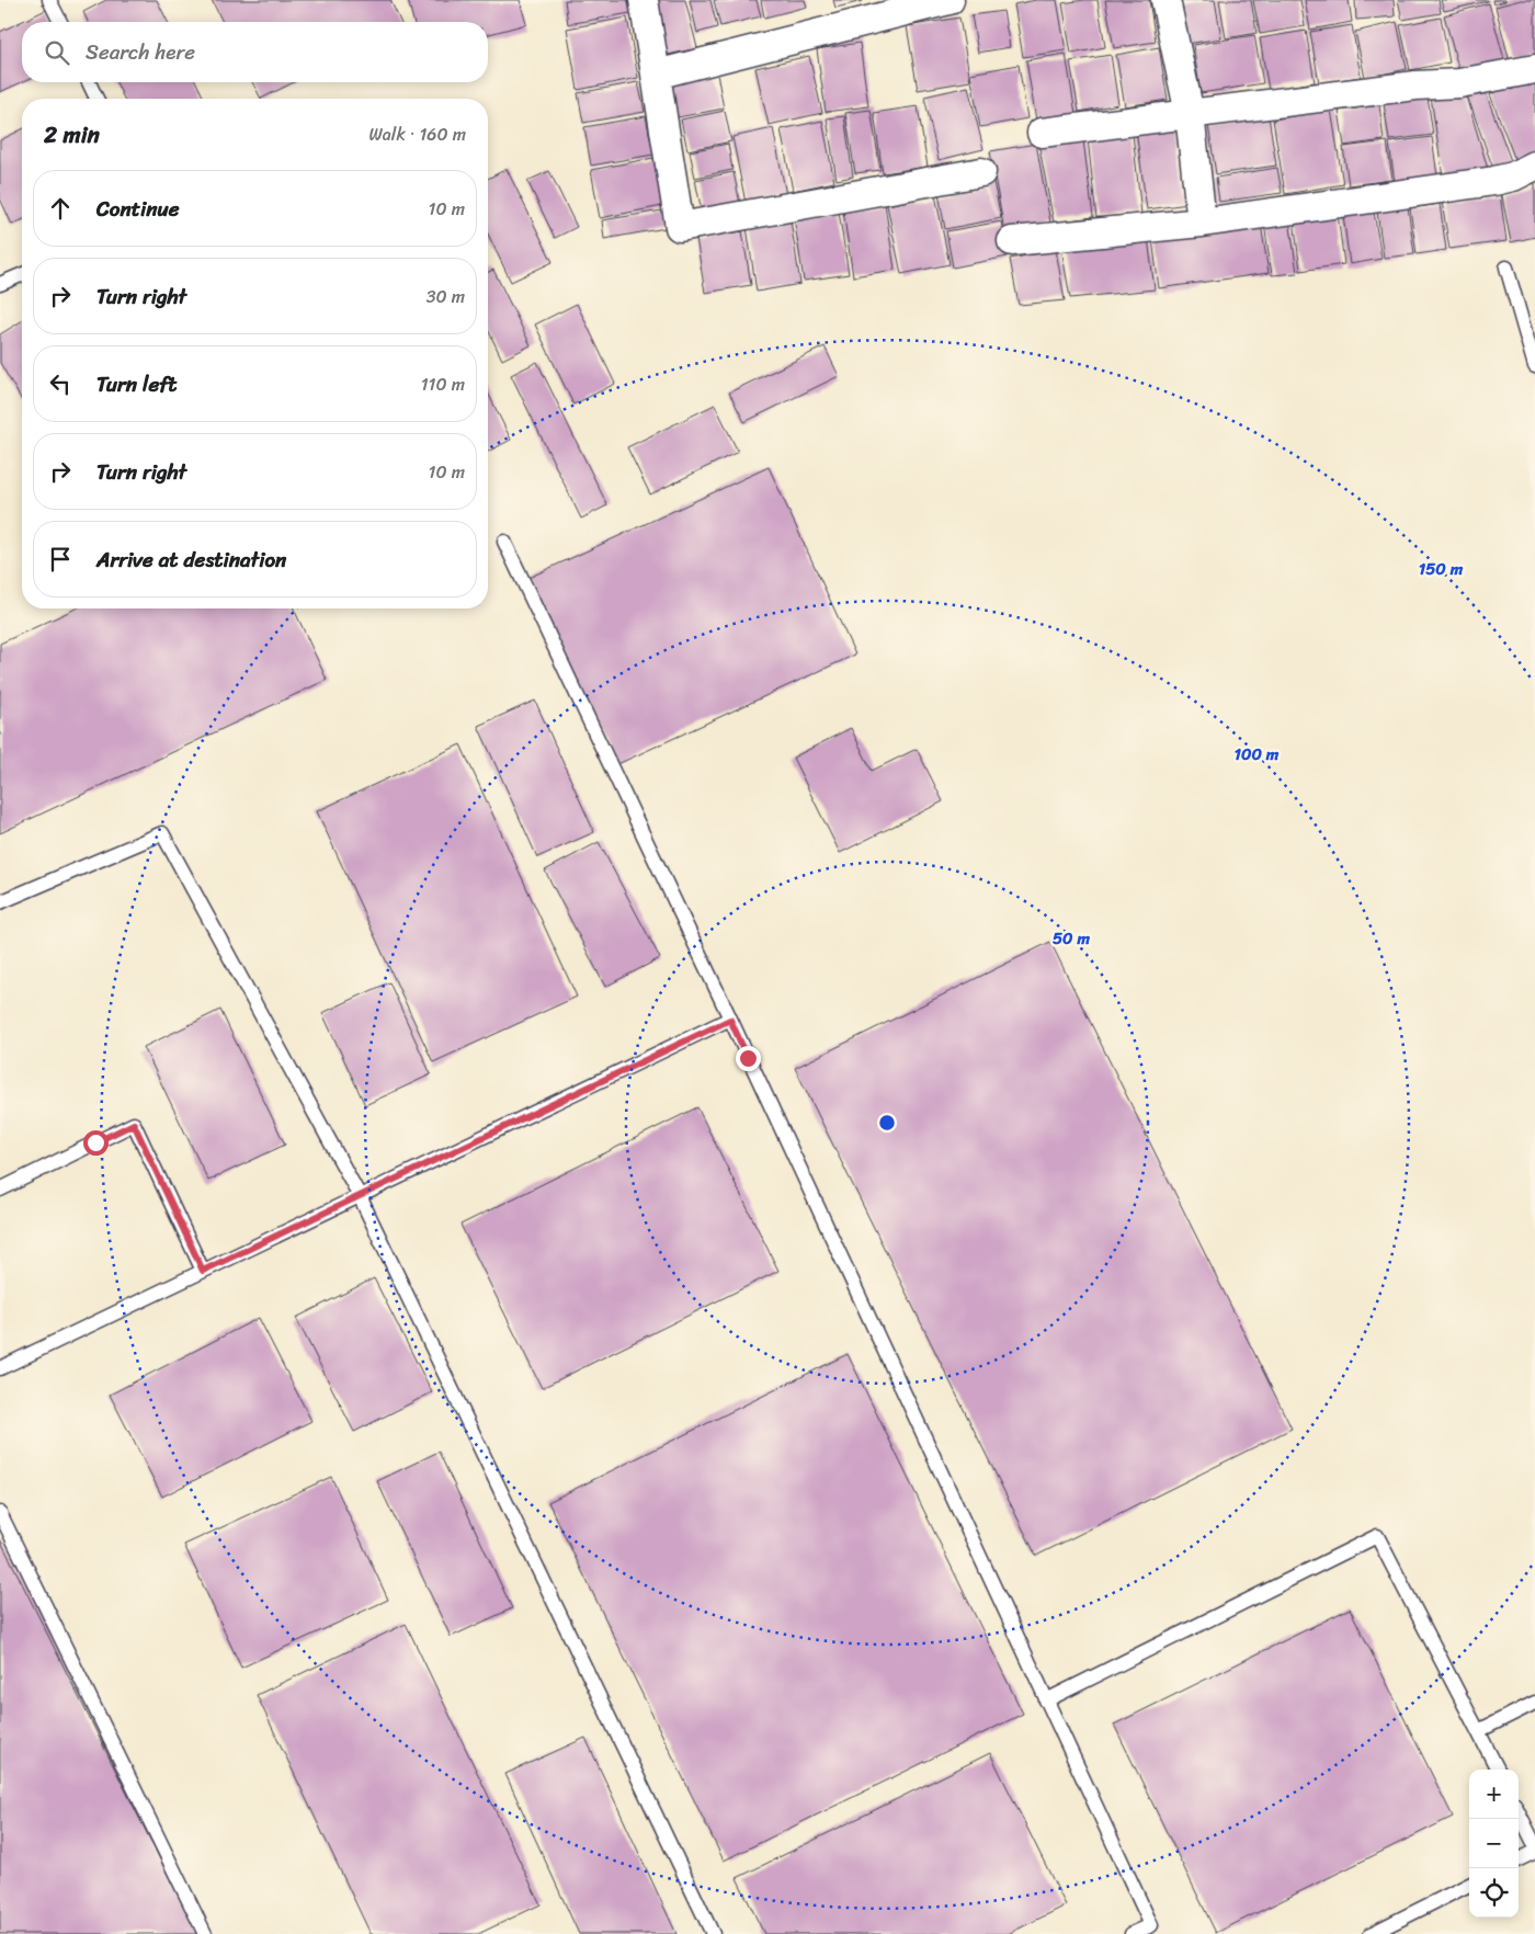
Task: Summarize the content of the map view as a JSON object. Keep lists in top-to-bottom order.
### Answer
{
  "page": {
    "search": "Search here",
    "heading": ["2 min", "Walk · 160 m"],
    "list": [
      ["Continue", "10 m"],
      ["Turn right", "30 m"],
      ["Turn left", "110 m"],
      ["Turn right", "10 m"],
      "Arrive at destination"
    ],
    "map_buttons": ["+", "−"]
  },
  "rings": ["150 m", "100 m", "50 m"]
}
